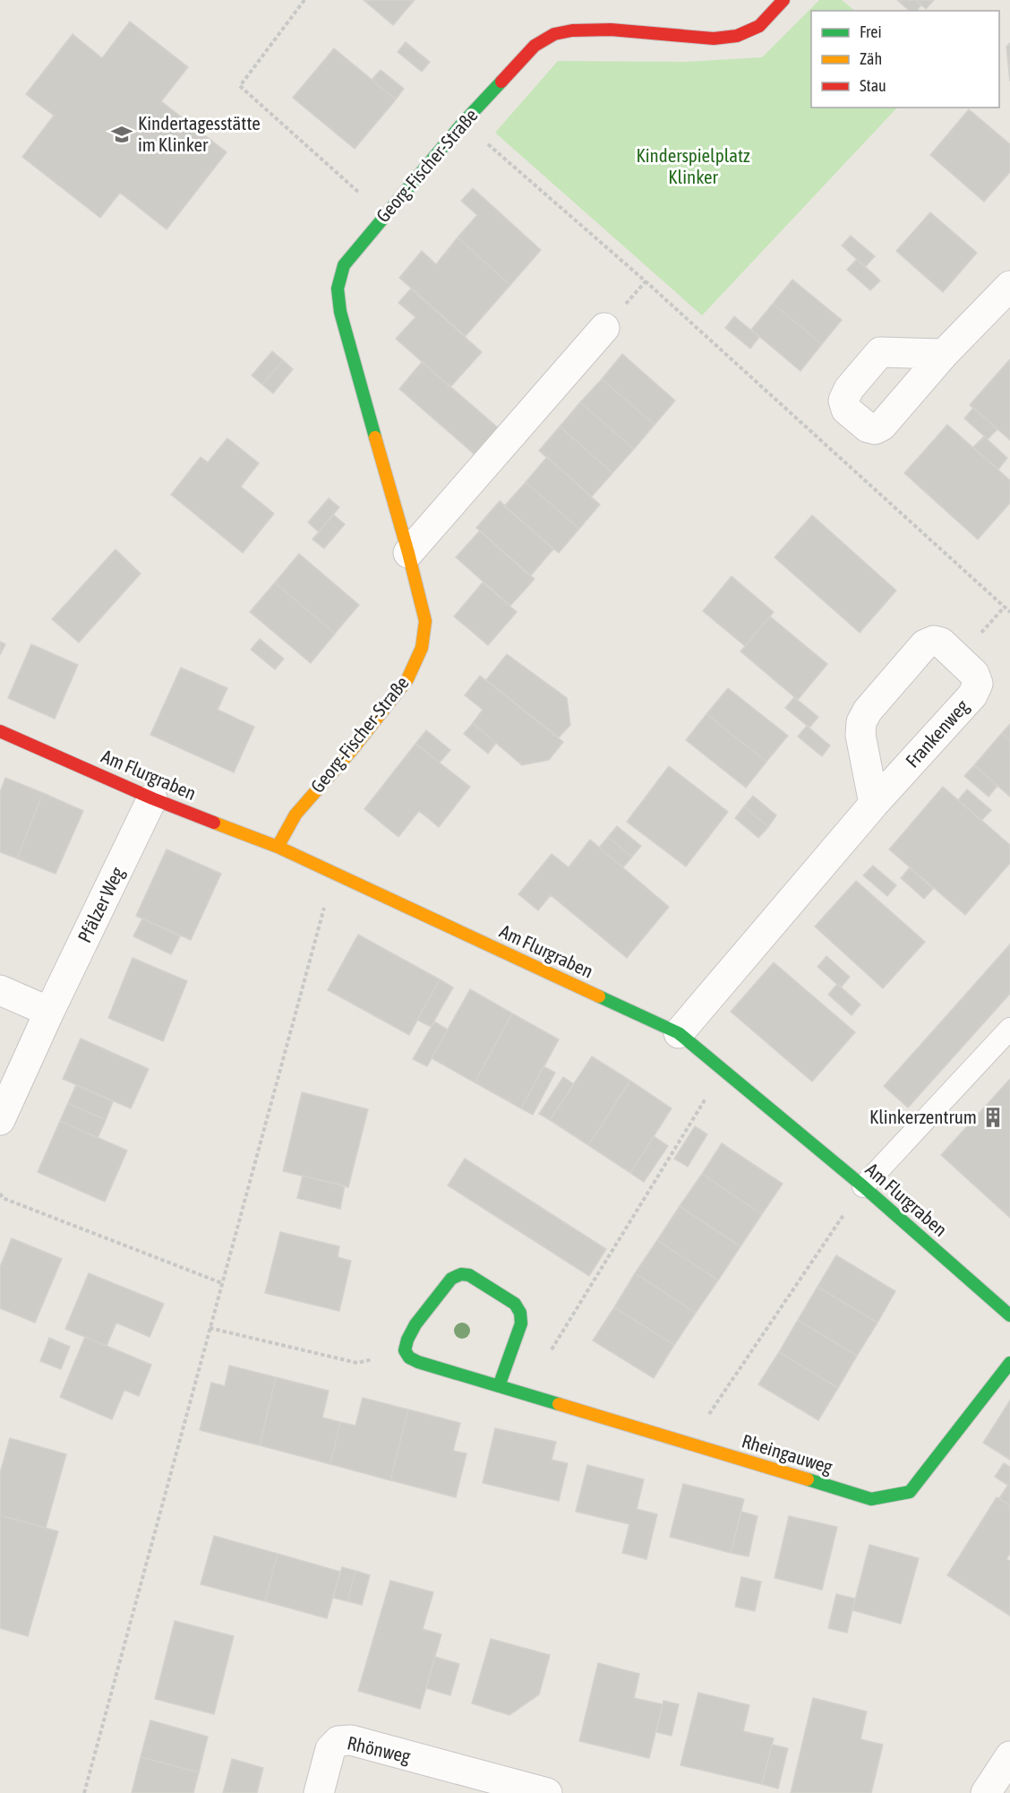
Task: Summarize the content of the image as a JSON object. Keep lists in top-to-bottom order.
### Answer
{
  "streets": {
    "street": [
      "Georg-Fischer-Straße",
      "Frankenweg",
      "Am Flurgraben",
      "Pfälzer Weg",
      "Rheingauweg",
      "Rhönweg"
    ]
  },
  "crossings": [
    ["Georg-Fischer-Straße", "Am Flurgraben"],
    ["Frankenweg", "Am Flurgraben"],
    ["Am Flurgraben", "Pfälzer Weg"]
  ],
  "parks": ["Kinderspielplatz Klinker"],
  "places": {
    "school or university": ["Kindertagesstätte im Klinker"],
    "building": ["Klinkerzentrum"]
  },
  "legend": ["Frei", "Zäh", "Stau"]
}
